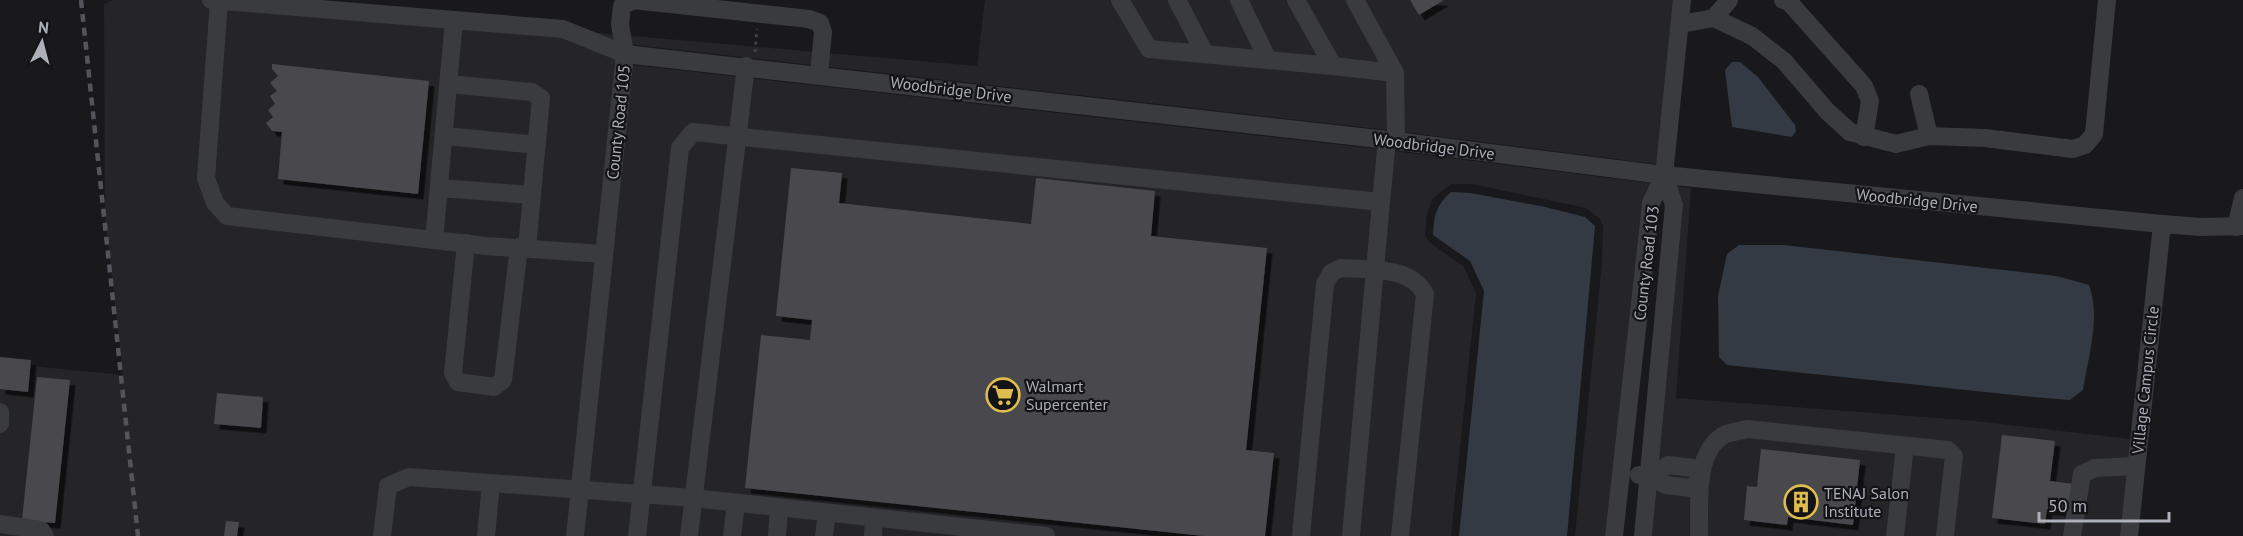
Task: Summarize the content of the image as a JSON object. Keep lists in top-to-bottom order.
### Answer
{
  "streets": {
    "street": [
      "Woodbridge Drive",
      "County Road 105",
      "County Road 103",
      "Village Campus Circle"
    ]
  },
  "crossings": [
    ["Woodbridge Drive", "County Road 105"],
    ["Woodbridge Drive", "County Road 103"],
    ["Woodbridge Drive", "Village Campus Circle"]
  ],
  "places": {
    "supermarket": ["Walmart Supercenter"],
    "building": ["TENAJ Salon Institute"]
  },
  "scale_bar": "50 m",
  "north": "top"
}
